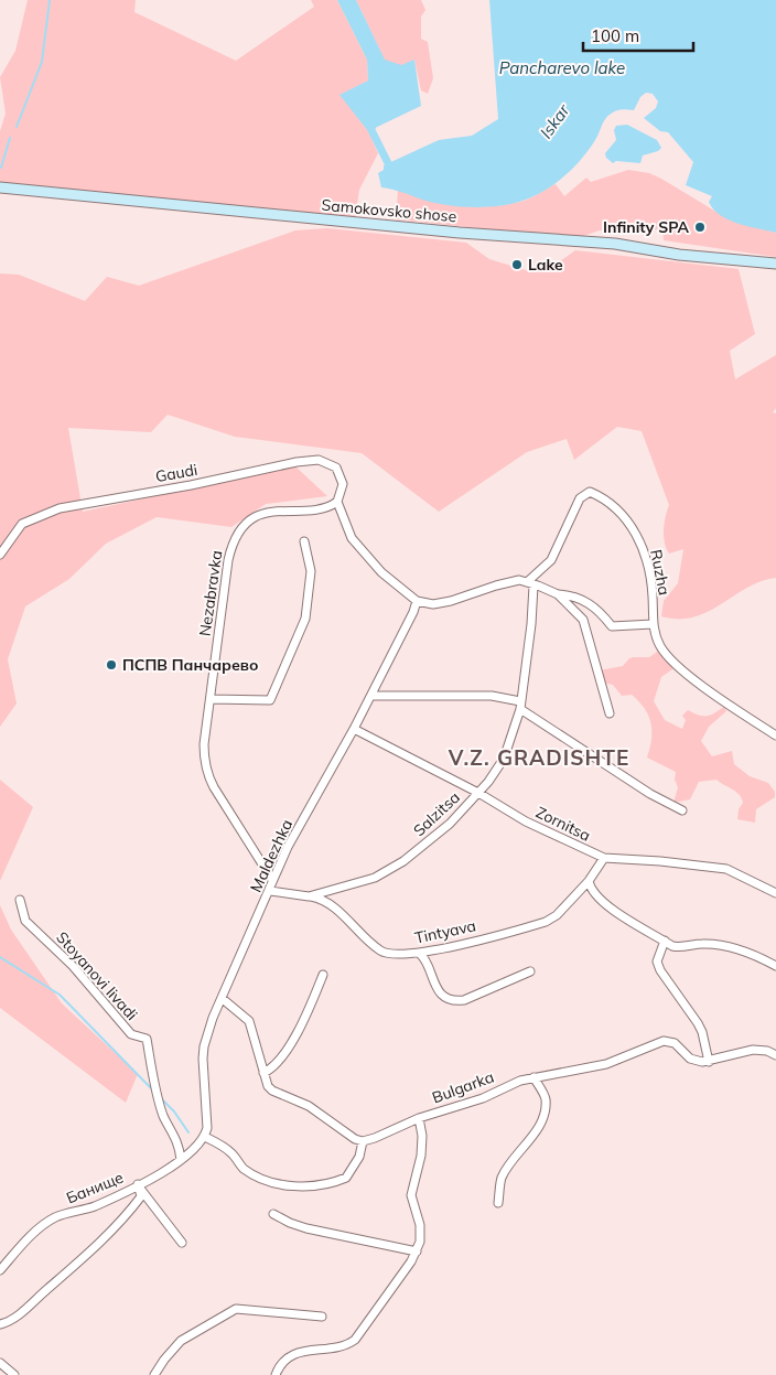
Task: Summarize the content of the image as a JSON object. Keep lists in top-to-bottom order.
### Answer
{
  "streets": {
    "main road": ["Samokovsko shose"],
    "street": [
      "Gaudi",
      "Ruzha",
      "Nezabravka",
      "Salzitsa",
      "Zornitsa",
      "Maldezhka",
      "Tintyava",
      "Stoyanovi livadi",
      "Bulgarka",
      "Банище"
    ]
  },
  "crossings": [
    ["Gaudi", "Nezabravka"],
    ["Ruzha", "Salzitsa"],
    ["Nezabravka", "Maldezhka"],
    ["Salzitsa", "Zornitsa"],
    ["Salzitsa", "Maldezhka"],
    ["Salzitsa", "Tintyava"],
    ["Zornitsa", "Maldezhka"],
    ["Zornitsa", "Tintyava"],
    ["Maldezhka", "Банище"],
    ["Stoyanovi livadi", "Банище"]
  ],
  "districts": ["V.Z. GRADISHTE"],
  "water": ["Pancharevo lake", "Iskar"],
  "places": ["Infinity SPA", "Lake", "ПСПВ Панчарево"],
  "scale_bar": "100 m"
}
